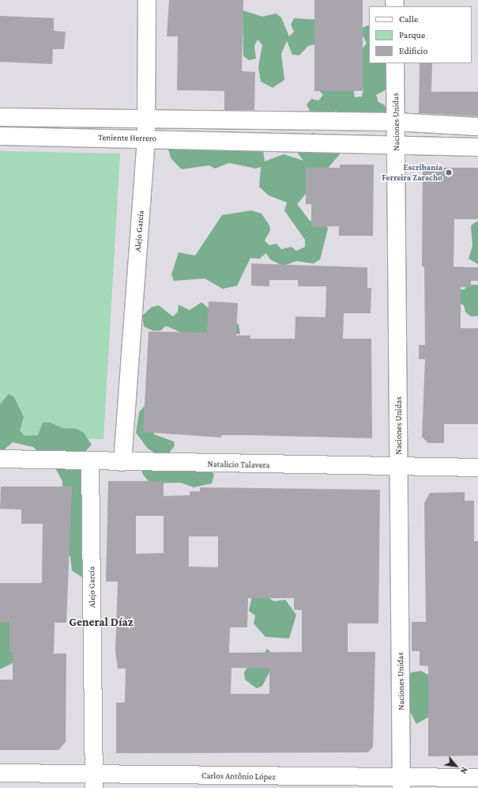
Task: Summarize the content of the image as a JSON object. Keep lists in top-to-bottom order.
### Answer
{
  "streets": {
    "street": [
      "Naciones Unidas",
      "Teniente Herrero",
      "Alejo García",
      "Natalicio Talavera",
      "Carlos Antônio López"
    ]
  },
  "crossings": [
    ["Naciones Unidas", "Teniente Herrero"],
    ["Naciones Unidas", "Natalicio Talavera"],
    ["Naciones Unidas", "Carlos Antônio López"],
    ["Teniente Herrero", "Alejo García"],
    ["Alejo García", "Natalicio Talavera"],
    ["Alejo García", "Carlos Antônio López"]
  ],
  "districts": ["General Díaz"],
  "places": ["Escribanía Ferreira Zaracho"],
  "legend": ["Calle", "Parque", "Edificio"],
  "north": "bottom right"
}
